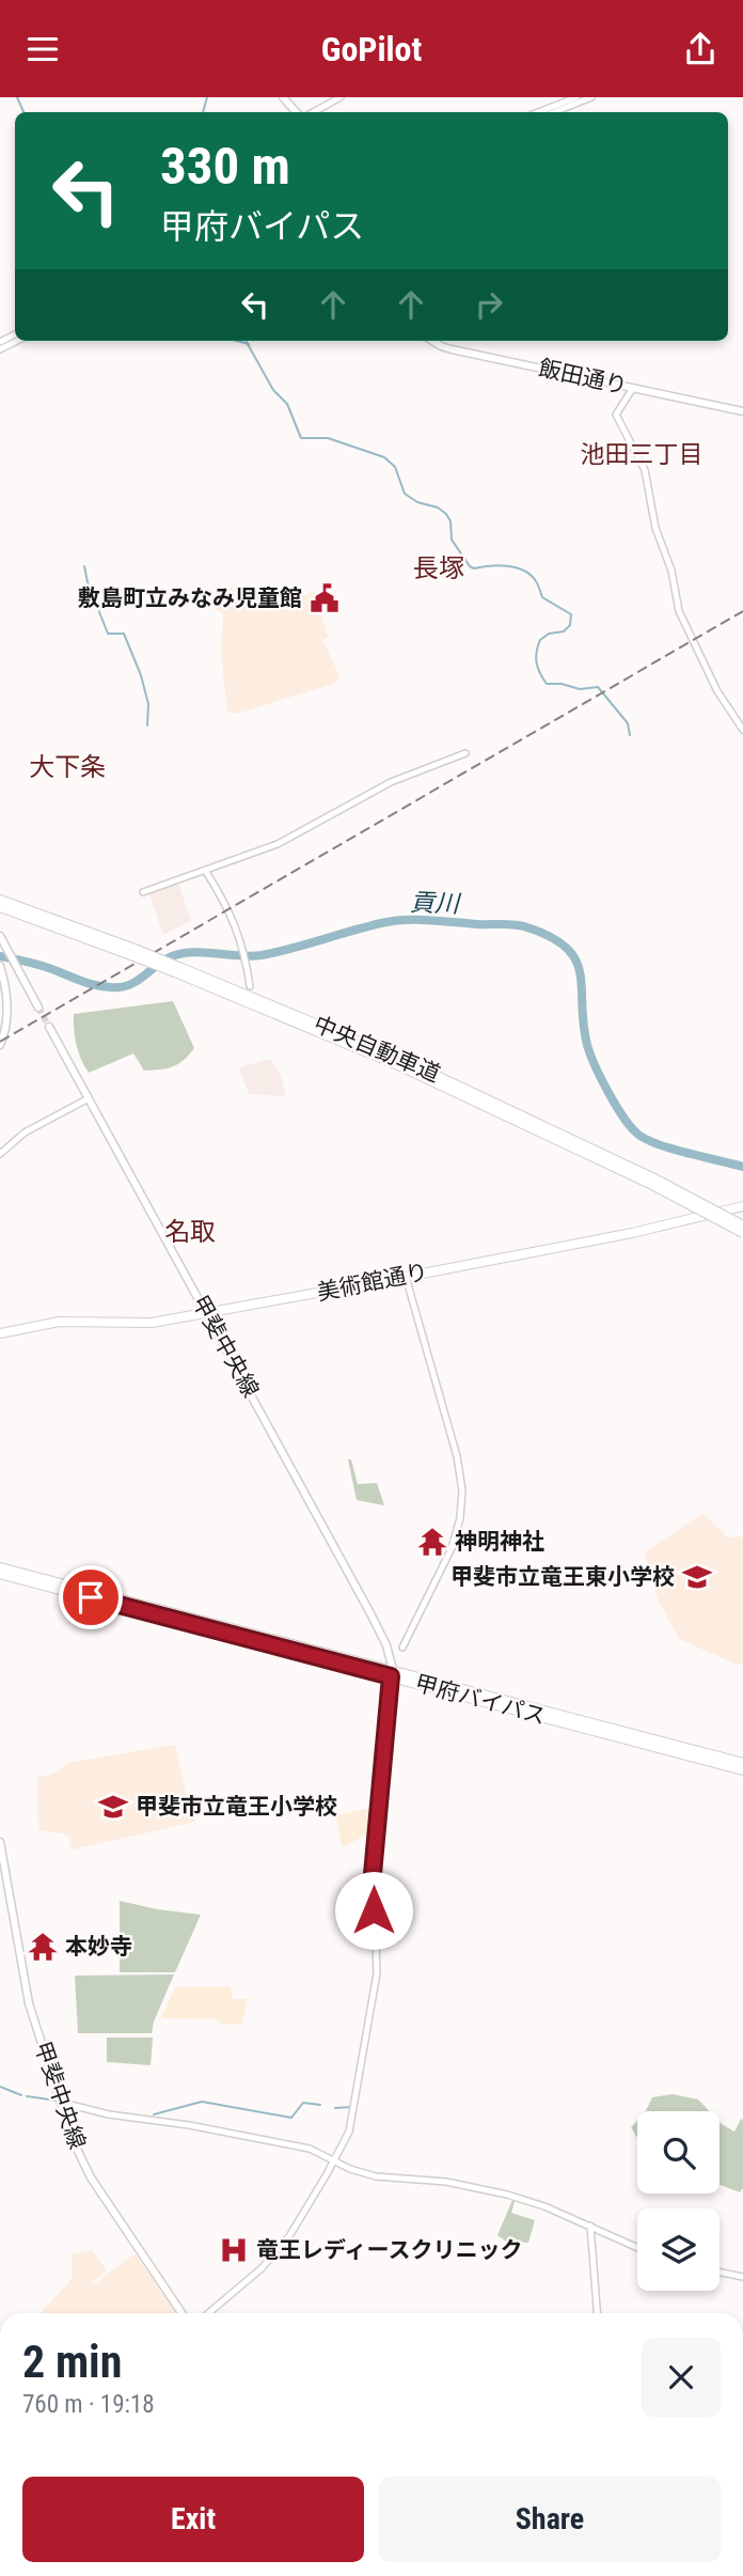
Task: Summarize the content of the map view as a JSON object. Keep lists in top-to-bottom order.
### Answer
{
  "streets": {
    "highway": ["中央自動車道", "美術館通り", "甲府バイパス"],
    "main road": ["飯田通り", "甲斐中央線"]
  },
  "crossings": [
    ["美術館通り", "甲斐中央線"],
    ["甲斐中央線", "甲府バイパス"]
  ],
  "districts": [
    "池田三丁目",
    "長塚",
    "大下条",
    "名取"
  ],
  "water": ["貢川"],
  "places": {
    "public building": ["敷島町立みなみ児童館"],
    "temple": ["神明神社", "本妙寺"],
    "school or university": ["甲斐市立竜王東小学校", "甲斐市立竜王小学校"],
    "hospital": ["竜王レディースクリニック"]
  },
  "page": {
    "header": "GoPilot",
    "turn": ["330 m", "甲府バイパス"],
    "heading": ["2 min", "760 m · 19:18"],
    "buttons": ["Exit", "Share"]
  }
}
